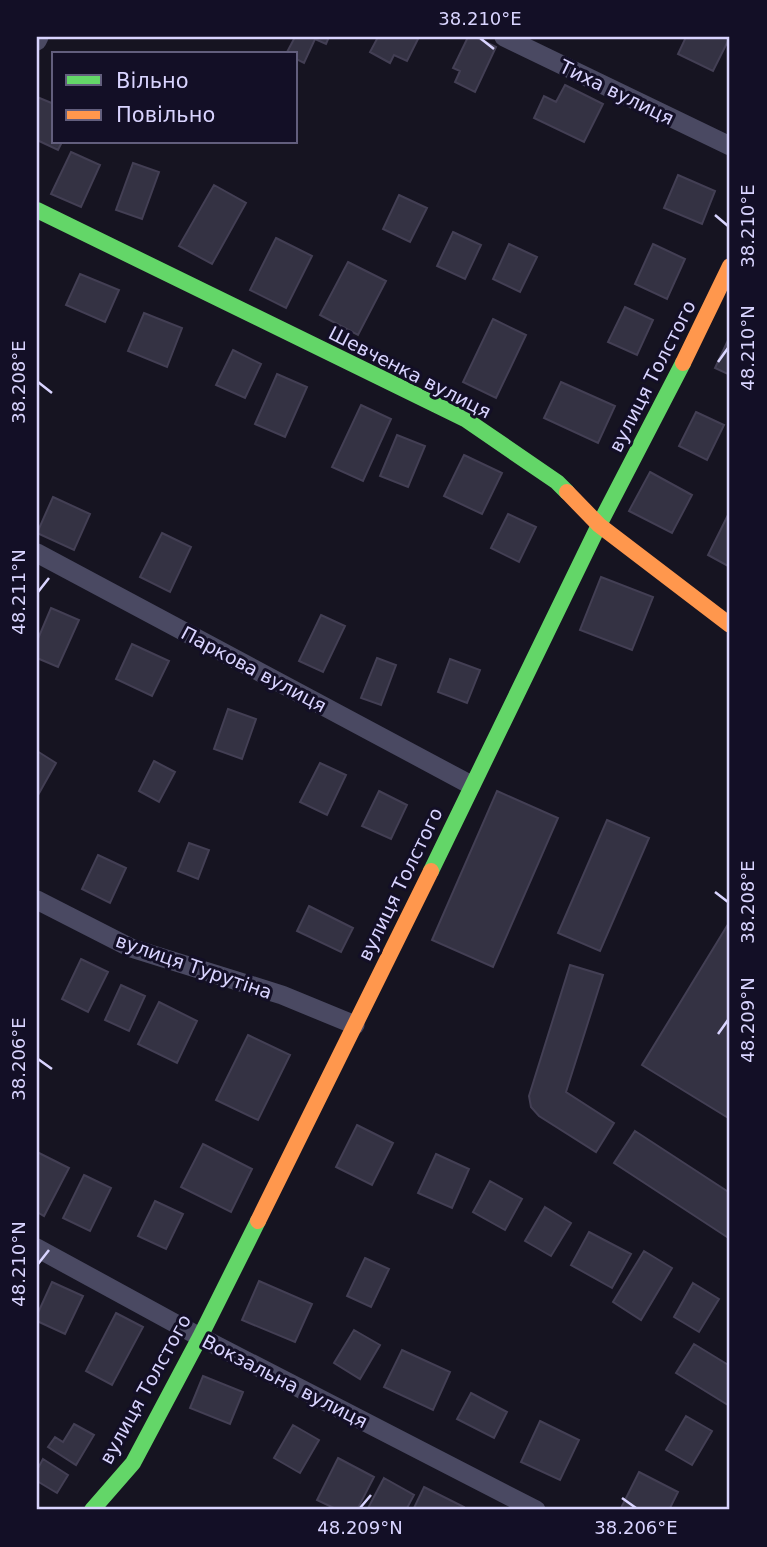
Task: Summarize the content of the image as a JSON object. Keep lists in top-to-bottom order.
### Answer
{
  "streets": {
    "street": [
      "Тиха вулиця",
      "Шевченка вулиця",
      "вулиця Толстого",
      "Паркова вулиця",
      "вулиця Турутіна",
      "Вокзальна вулиця"
    ]
  },
  "crossings": [
    ["Шевченка вулиця", "вулиця Толстого"],
    ["вулиця Толстого", "Паркова вулиця"],
    ["вулиця Толстого", "вулиця Турутіна"],
    ["вулиця Толстого", "Вокзальна вулиця"]
  ],
  "legend": ["Вільно", "Повільно"],
  "coordinates": [
    "38.210°E",
    "48.210°N",
    "38.208°E",
    "48.211°N",
    "48.209°N",
    "38.206°E"
  ]
}
